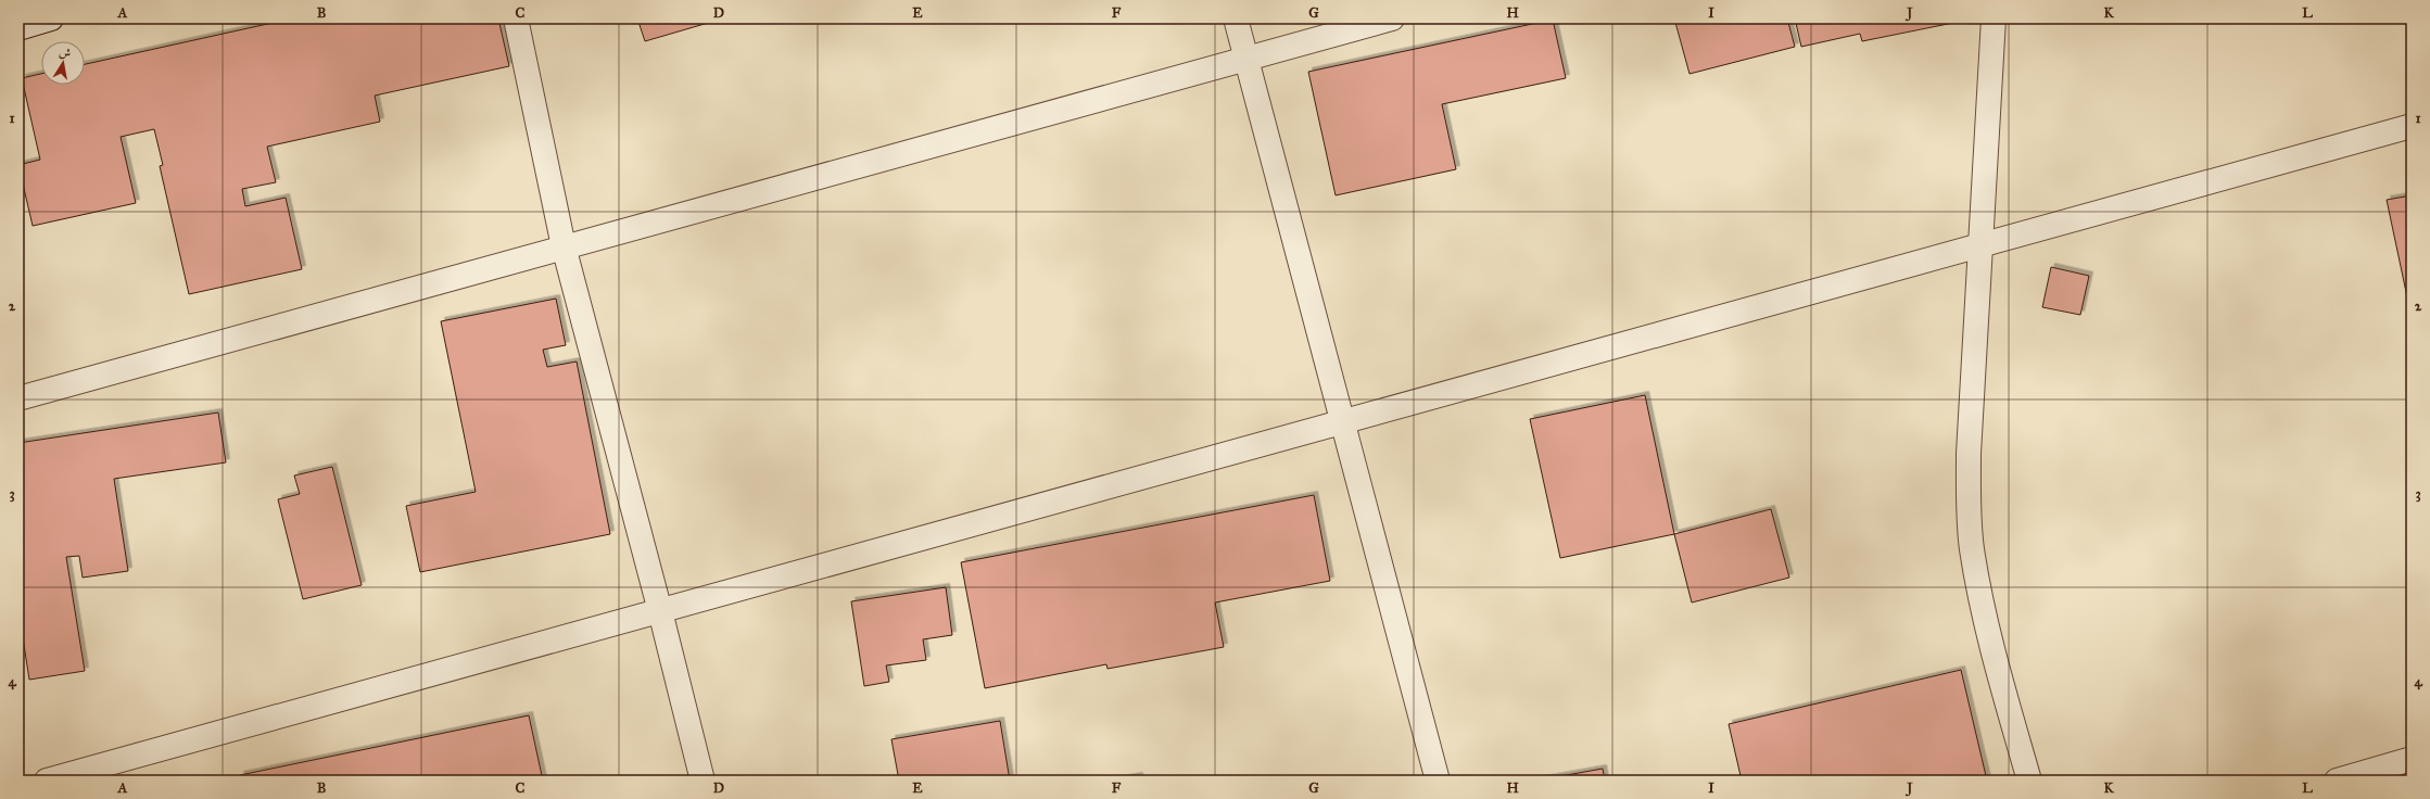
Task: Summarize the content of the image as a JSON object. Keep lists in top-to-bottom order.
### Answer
{
  "north": "top",
  "grid": {
    "columns": [
      "A",
      "B",
      "C",
      "D",
      "E",
      "F",
      "G",
      "H",
      "I",
      "J",
      "K",
      "L"
    ],
    "rows": [
      "1",
      "2",
      "3",
      "4"
    ]
  }
}
